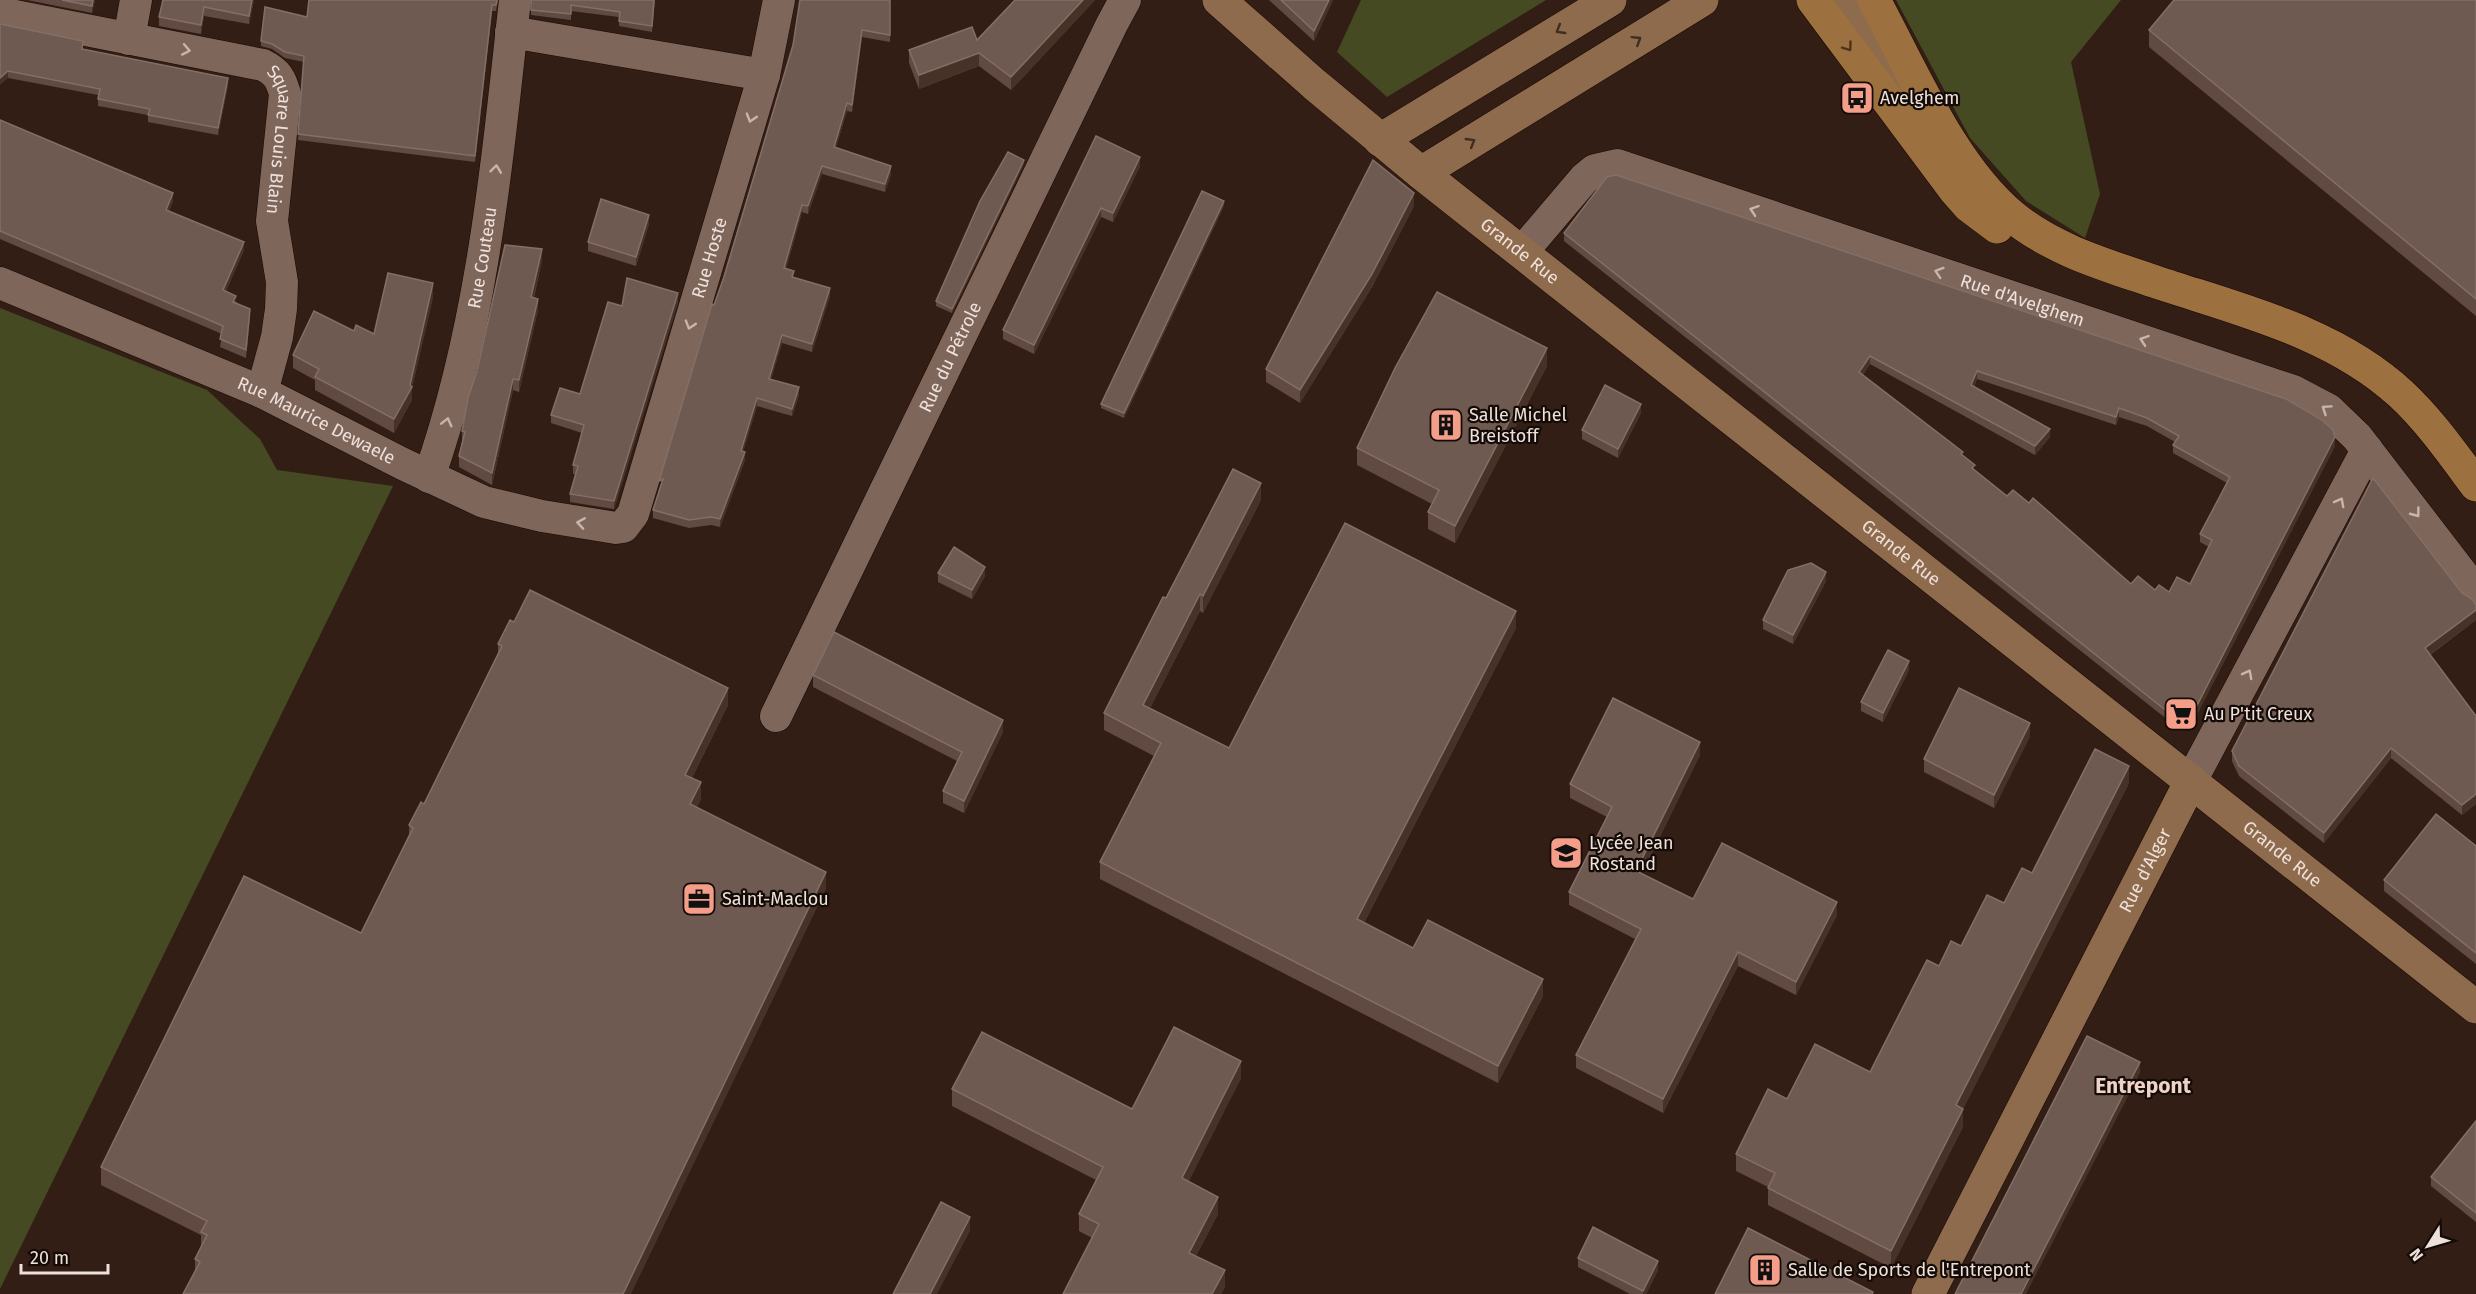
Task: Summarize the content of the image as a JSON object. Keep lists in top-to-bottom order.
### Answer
{
  "streets": {
    "street": [
      "Square Louis Blain",
      "Grande Rue",
      "Rue Couteau",
      "Rue Hoste",
      "Rue d'Avelghem",
      "Rue du Pétrole",
      "Rue Maurice Dewaele",
      "Rue d'Alger"
    ]
  },
  "crossings": [
    ["Square Louis Blain", "Rue Maurice Dewaele"],
    ["Grande Rue", "Rue d'Avelghem"],
    ["Grande Rue", "Rue d'Alger"],
    ["Rue Couteau", "Rue Maurice Dewaele"],
    ["Rue Hoste", "Rue Maurice Dewaele"],
    ["Rue d'Avelghem", "Rue d'Alger"]
  ],
  "one_way": ["Rue Couteau", "Rue Hoste", "Rue d'Alger"],
  "districts": ["Entrepont"],
  "places": {
    "bus stop": ["Avelghem"],
    "building": ["Salle Michel Breistoff", "Salle de Sports de l'Entrepont"],
    "supermarket": ["Au P'tit Creux"],
    "school or university": ["Lycée Jean Rostand"],
    "office": ["Saint-Maclou"]
  },
  "scale_bar": "20 m",
  "north": "bottom left"
}
